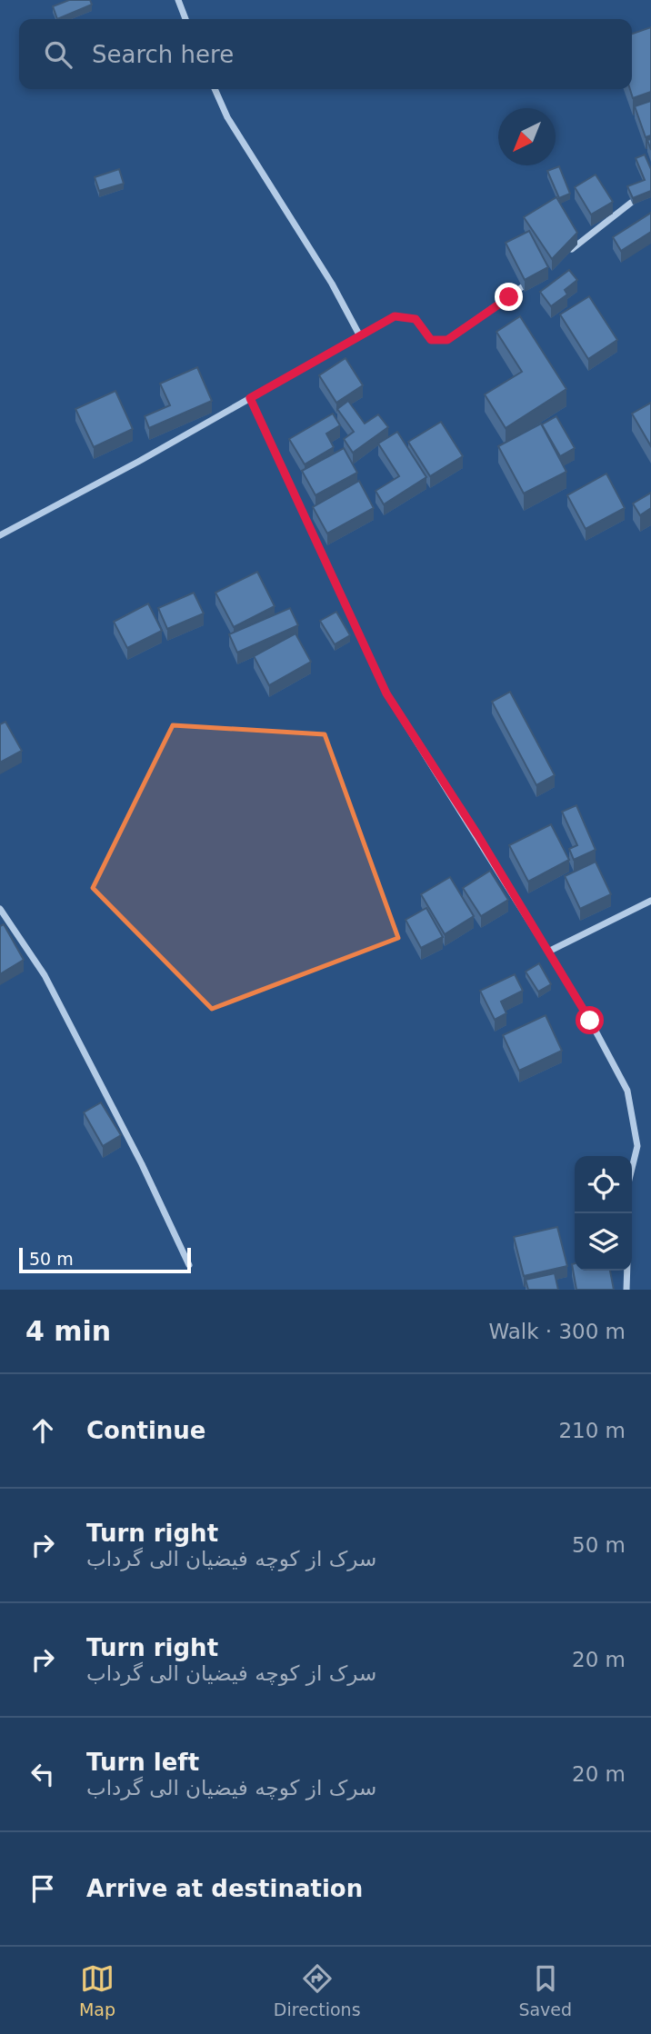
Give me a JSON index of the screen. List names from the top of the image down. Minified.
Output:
{"scale_bar":"50 m","north":"bottom left","page":{"search":"Search here","scale":"50 m","heading":["4 min","Walk · 300 m"],"list":[["Continue","210 m"],["Turn right","سرک از کوچه فیضیان الی گرداب","50 m"],["Turn right","سرک از کوچه فیضیان الی گرداب","20 m"],["Turn left","سرک از کوچه فیضیان الی گرداب","20 m"],"Arrive at destination"],"nav":["Map","Directions","Saved"]}}
